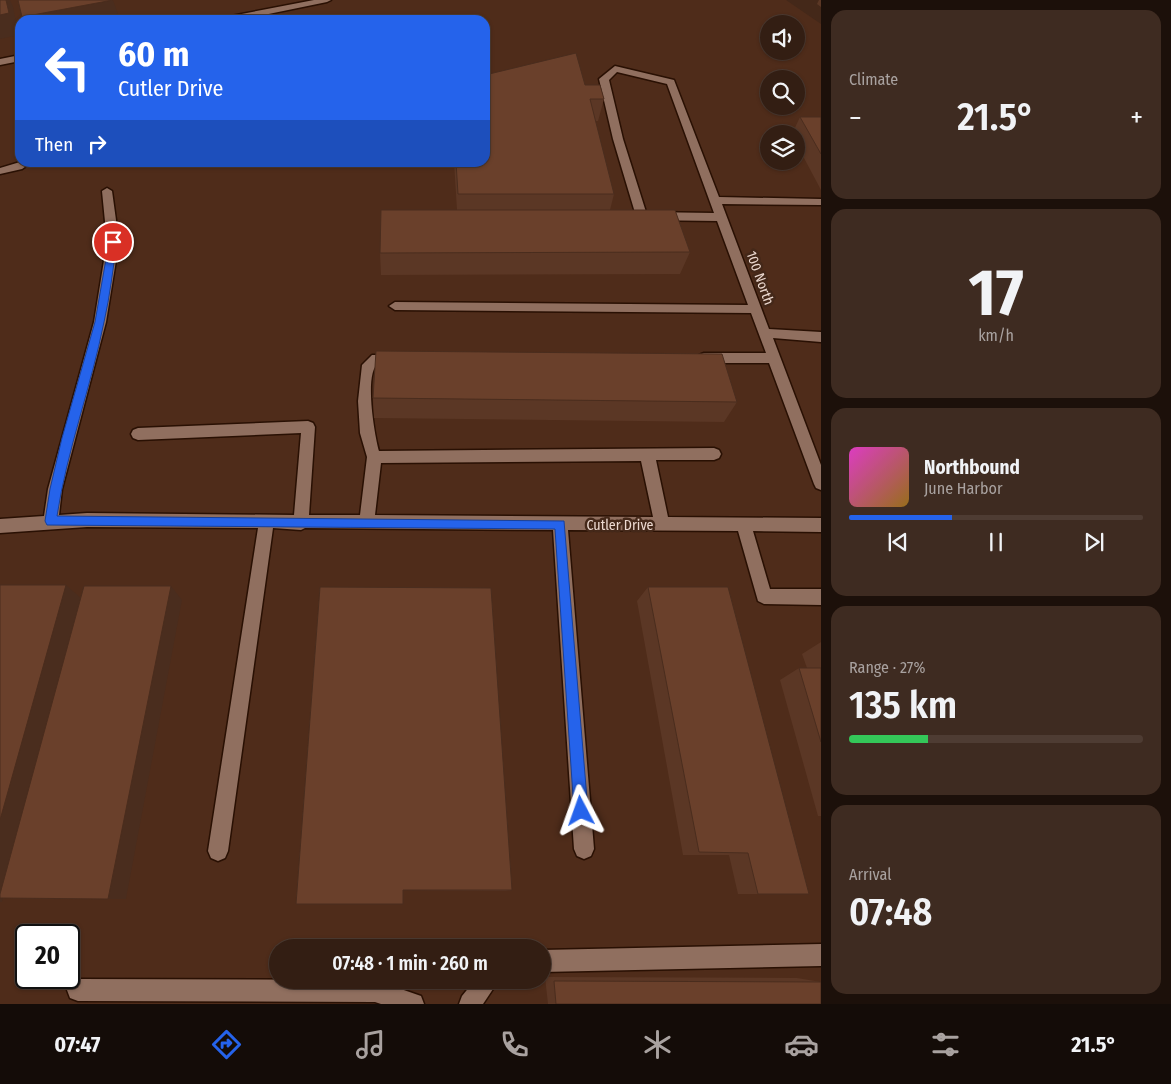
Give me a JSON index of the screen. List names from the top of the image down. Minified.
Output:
{"streets":{"street":["100 North","Cutler Drive"]},"page":{"tile":["Climate",["17","km/h"],["Range · 27%","135 km"],["Arrival","07:48"]],"turn":["60 m","Cutler Drive"],"heat":["−","21.5°","+"],"then":"Then","song":["Northbound","June Harbor"],"limit":"20","trip":"07:48 · 1 min · 260 m","tabs":["07:47","21.5°"]}}
